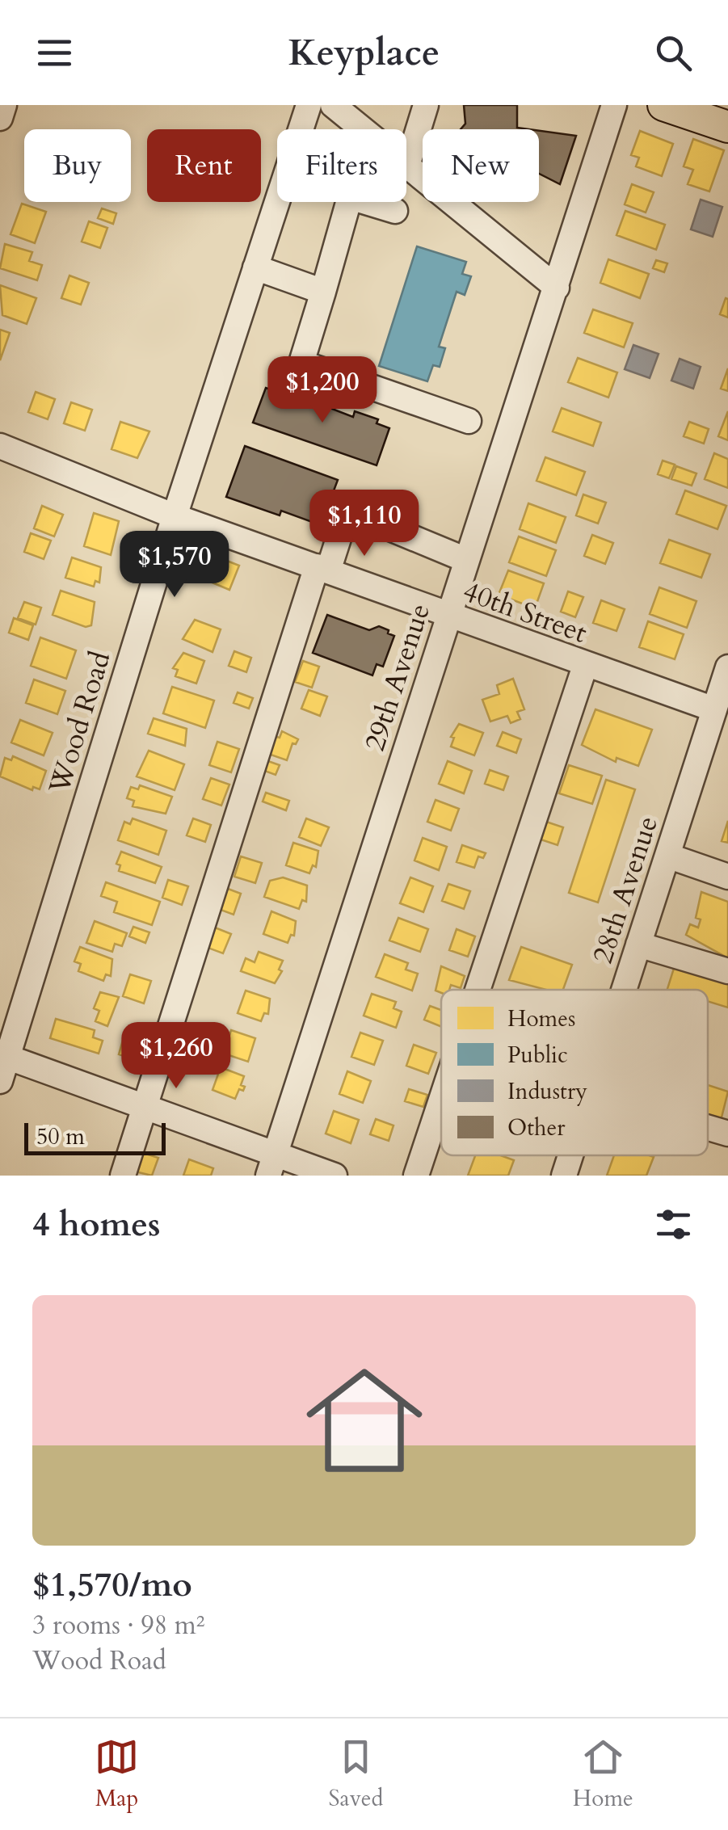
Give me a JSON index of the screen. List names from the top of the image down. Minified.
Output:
{"streets":{"street":["40th Street","29th Avenue","Wood Road","28th Avenue"]},"crossings":[["40th Street","29th Avenue"],["40th Street","Wood Road"],["40th Street","28th Avenue"]],"legend":["Homes","Public","Industry","Other"],"scale_bar":"50 m","page":{"header":"Keyplace","chip":["Buy","Rent","Filters","New"],"price":["$1,200","$1,110","$1,570","$1,260"],"scale":"50 m","heading":"4 homes","list":[{"name":"$1,570/mo","note":"3 rooms · 98 m² · Wood Road"}],"tabs":["Map","Saved","Home"]}}
